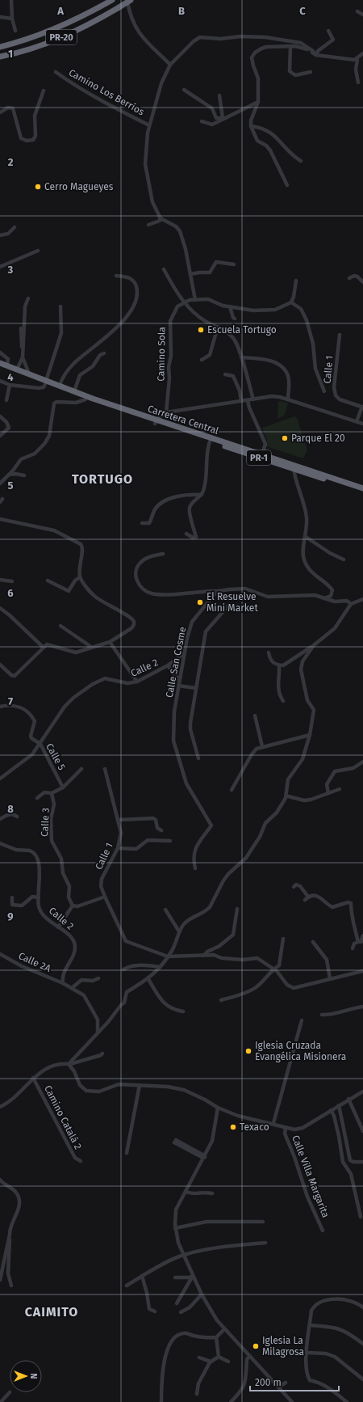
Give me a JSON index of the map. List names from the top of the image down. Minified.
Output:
{"streets":{"highway":["PR-20","Carretera Central","PR-1"],"street":["Camino Los Berríos","Camino Sola","Calle 1","Calle San Cosme","Calle 2","Calle 5","Calle 3","Calle 2A","Camino Catalá 2","Calle Villa Margarita"]},"crossings":[["Calle San Cosme","Calle 2"],["Calle 2","Calle 5"],["Calle 2","Calle 2A"]],"districts":["TORTUGO","CAIMITO"],"places":["Cerro Magueyes","Escuela Tortugo","Parque El 20","El Resuelve Mini Market","Iglesia Cruzada Evangélica Misionera","Texaco","Iglesia La Milagrosa"],"scale_bar":"200 m","north":"right","grid":{"columns":["A","B","C"],"rows":["1","2","3","4","5","6","7","8","9"]}}
